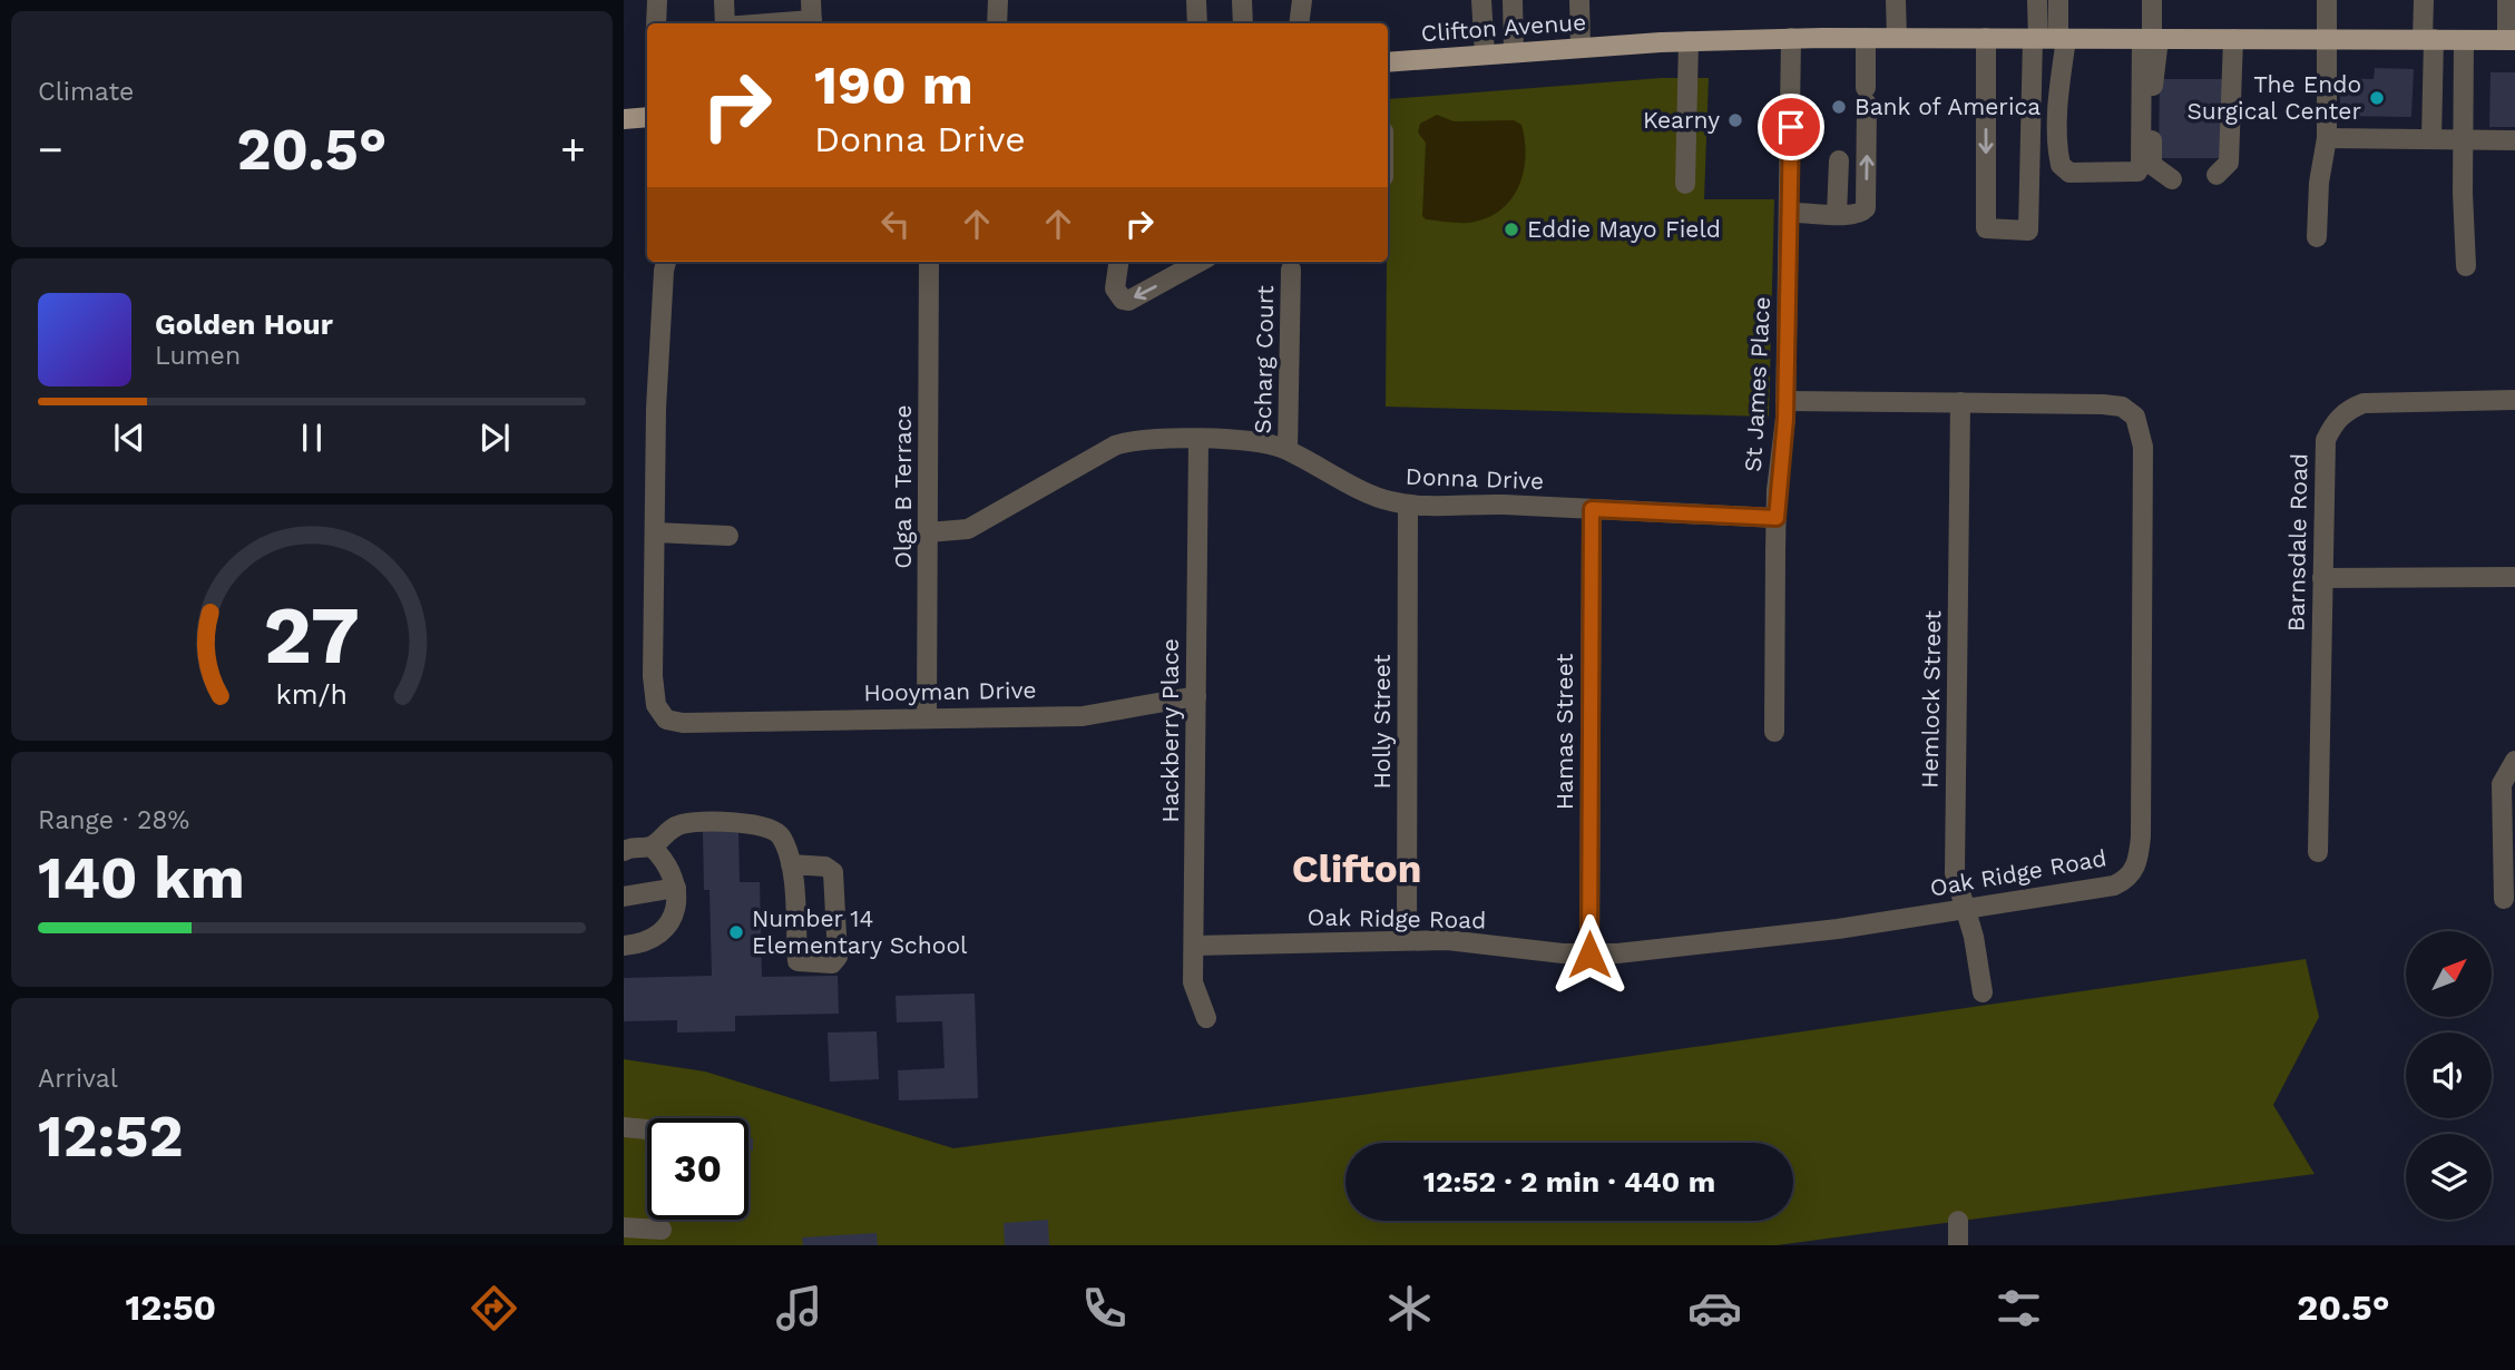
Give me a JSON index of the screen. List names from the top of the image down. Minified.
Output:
{"streets":{"main road":["Clifton Avenue"],"street":["Scharg Court","St James Place","Donna Drive","Olga B Terrace","Barnsdale Road","Hooyman Drive","Hemlock Street","Holly Street","Hackberry Place","Hamas Street","Oak Ridge Road"]},"crossings":[["Clifton Avenue","St James Place"],["Scharg Court","Donna Drive"],["St James Place","Donna Drive"],["St James Place","Oak Ridge Road"],["Donna Drive","Olga B Terrace"],["Donna Drive","Holly Street"],["Donna Drive","Hackberry Place"],["Donna Drive","Hamas Street"],["Olga B Terrace","Hooyman Drive"],["Hooyman Drive","Hackberry Place"],["Hemlock Street","Oak Ridge Road"],["Holly Street","Oak Ridge Road"],["Hackberry Place","Oak Ridge Road"],["Hamas Street","Oak Ridge Road"]],"districts":["Clifton"],"places":["The Endo Surgical Center","Bank of America","Kearny","Eddie Mayo Field","Number 14 Elementary School"],"north":"top right","page":{"tile":["Climate",["Range · 28%","140 km"],["Arrival","12:52"]],"turn":["190 m","Donna Drive"],"heat":["−","20.5°","+"],"song":["Golden Hour","Lumen"],"limit":"30","trip":"12:52 · 2 min · 440 m","tabs":["12:50","20.5°"],"gauge":["27","km/h"]}}
